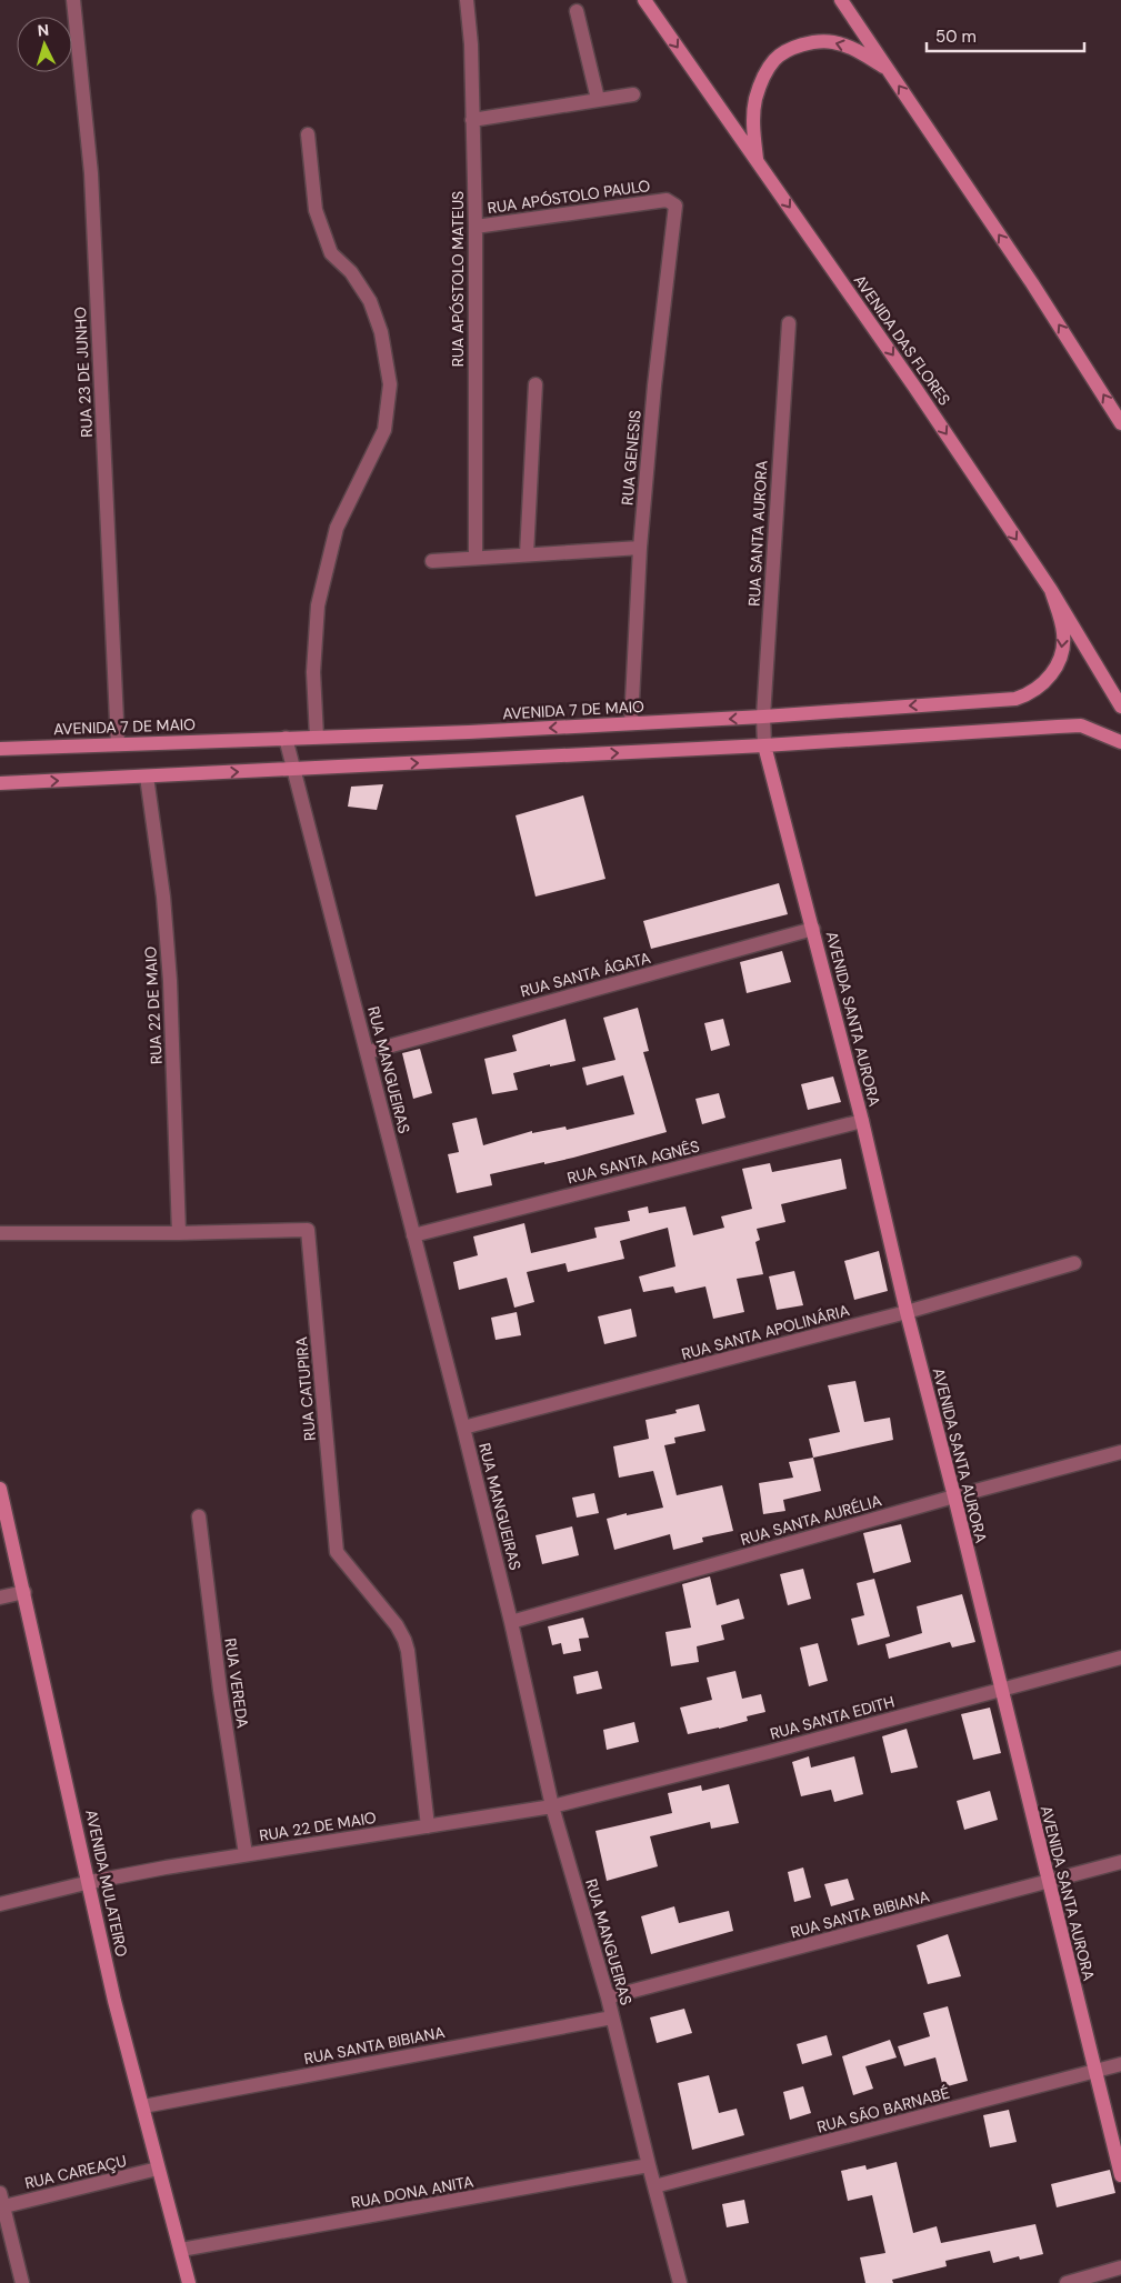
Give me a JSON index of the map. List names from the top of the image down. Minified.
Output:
{"streets":{"main road":["AVENIDA DAS FLORES","AVENIDA 7 DE MAIO","AVENIDA SANTA AURORA","AVENIDA MULATEIRO"],"street":["RUA APÓSTOLO PAULO","RUA APÓSTOLO MATEUS","RUA 23 DE JUNHO","RUA GENESIS","RUA SANTA AURORA","RUA SANTA ÁGATA","RUA 22 DE MAIO","RUA MANGUEIRAS","RUA SANTA AGNÊS","RUA SANTA APOLINÁRIA","RUA CATUPIRA","RUA SANTA AURÉLIA","RUA VEREDA","RUA SANTA EDITH","RUA SANTA BIBIANA","RUA SÃO BARNABÉ","RUA CAREAÇU","RUA DONA ANITA"]},"crossings":[["RUA APÓSTOLO PAULO","RUA APÓSTOLO MATEUS"],["RUA APÓSTOLO PAULO","RUA GENESIS"],["AVENIDA DAS FLORES","AVENIDA 7 DE MAIO"],["RUA 23 DE JUNHO","AVENIDA 7 DE MAIO"],["RUA GENESIS","AVENIDA 7 DE MAIO"],["RUA SANTA AURORA","AVENIDA 7 DE MAIO"],["RUA SANTA AURORA","AVENIDA SANTA AURORA"],["AVENIDA 7 DE MAIO","RUA MANGUEIRAS"],["RUA SANTA ÁGATA","AVENIDA SANTA AURORA"],["RUA SANTA ÁGATA","RUA MANGUEIRAS"],["RUA 22 DE MAIO","RUA MANGUEIRAS"],["RUA 22 DE MAIO","RUA CATUPIRA"],["RUA 22 DE MAIO","RUA VEREDA"],["RUA 22 DE MAIO","RUA SANTA EDITH"],["RUA 22 DE MAIO","AVENIDA MULATEIRO"],["AVENIDA SANTA AURORA","RUA SANTA AGNÊS"],["AVENIDA SANTA AURORA","RUA SANTA APOLINÁRIA"],["AVENIDA SANTA AURORA","RUA SANTA AURÉLIA"],["AVENIDA SANTA AURORA","RUA SANTA EDITH"],["AVENIDA SANTA AURORA","RUA SANTA BIBIANA"],["AVENIDA SANTA AURORA","RUA SÃO BARNABÉ"],["RUA MANGUEIRAS","RUA SANTA AGNÊS"],["RUA MANGUEIRAS","RUA SANTA APOLINÁRIA"],["RUA MANGUEIRAS","RUA SANTA AURÉLIA"],["RUA MANGUEIRAS","RUA SANTA EDITH"],["RUA MANGUEIRAS","RUA SANTA BIBIANA"],["RUA MANGUEIRAS","RUA SÃO BARNABÉ"],["RUA MANGUEIRAS","RUA DONA ANITA"],["AVENIDA MULATEIRO","RUA SANTA BIBIANA"],["AVENIDA MULATEIRO","RUA CAREAÇU"],["AVENIDA MULATEIRO","RUA DONA ANITA"]],"one_way":["AVENIDA DAS FLORES"],"scale_bar":"50 m","north":"top"}
